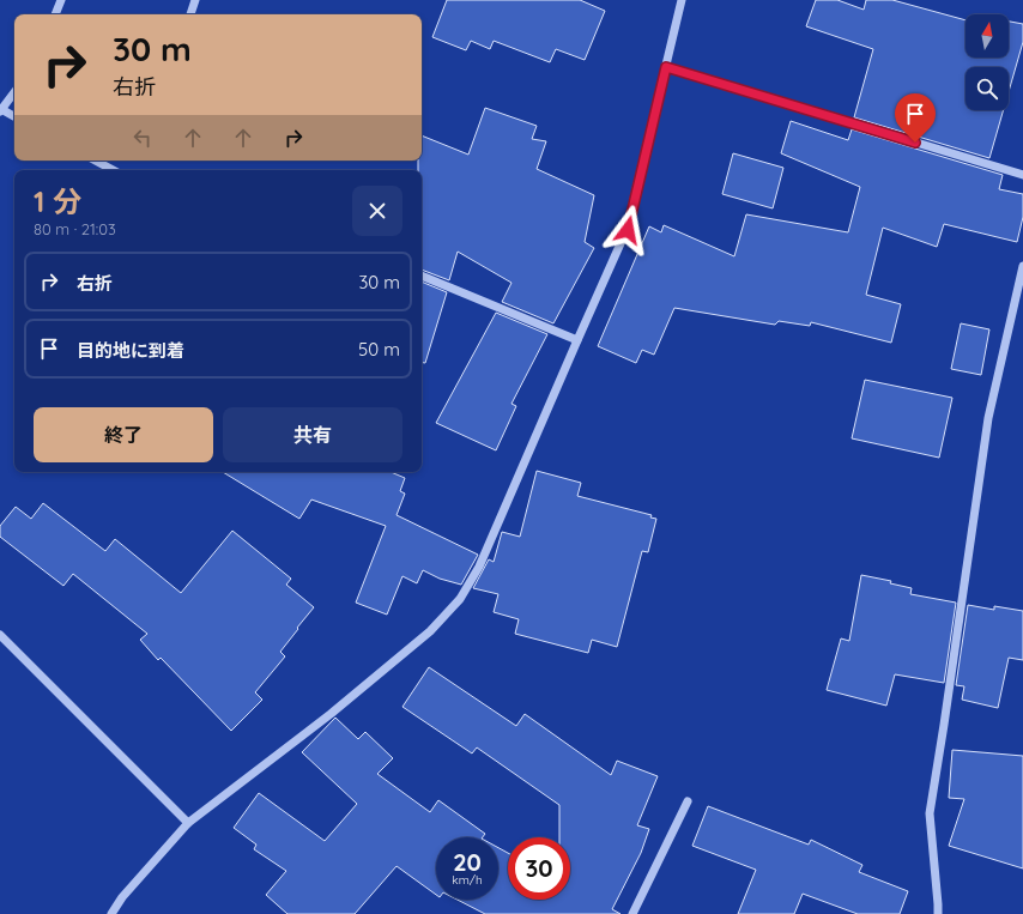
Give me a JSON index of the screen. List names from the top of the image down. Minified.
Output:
{"north":"top","page":{"turn":["30 m","右折"],"heading":["1 分","80 m · 21:03"],"list":[{"name":"右折","value":"30 m"},{"name":"目的地に到着","value":"50 m"}],"buttons":["終了","共有"],"speed":"20 km/h","limit":"30"}}
